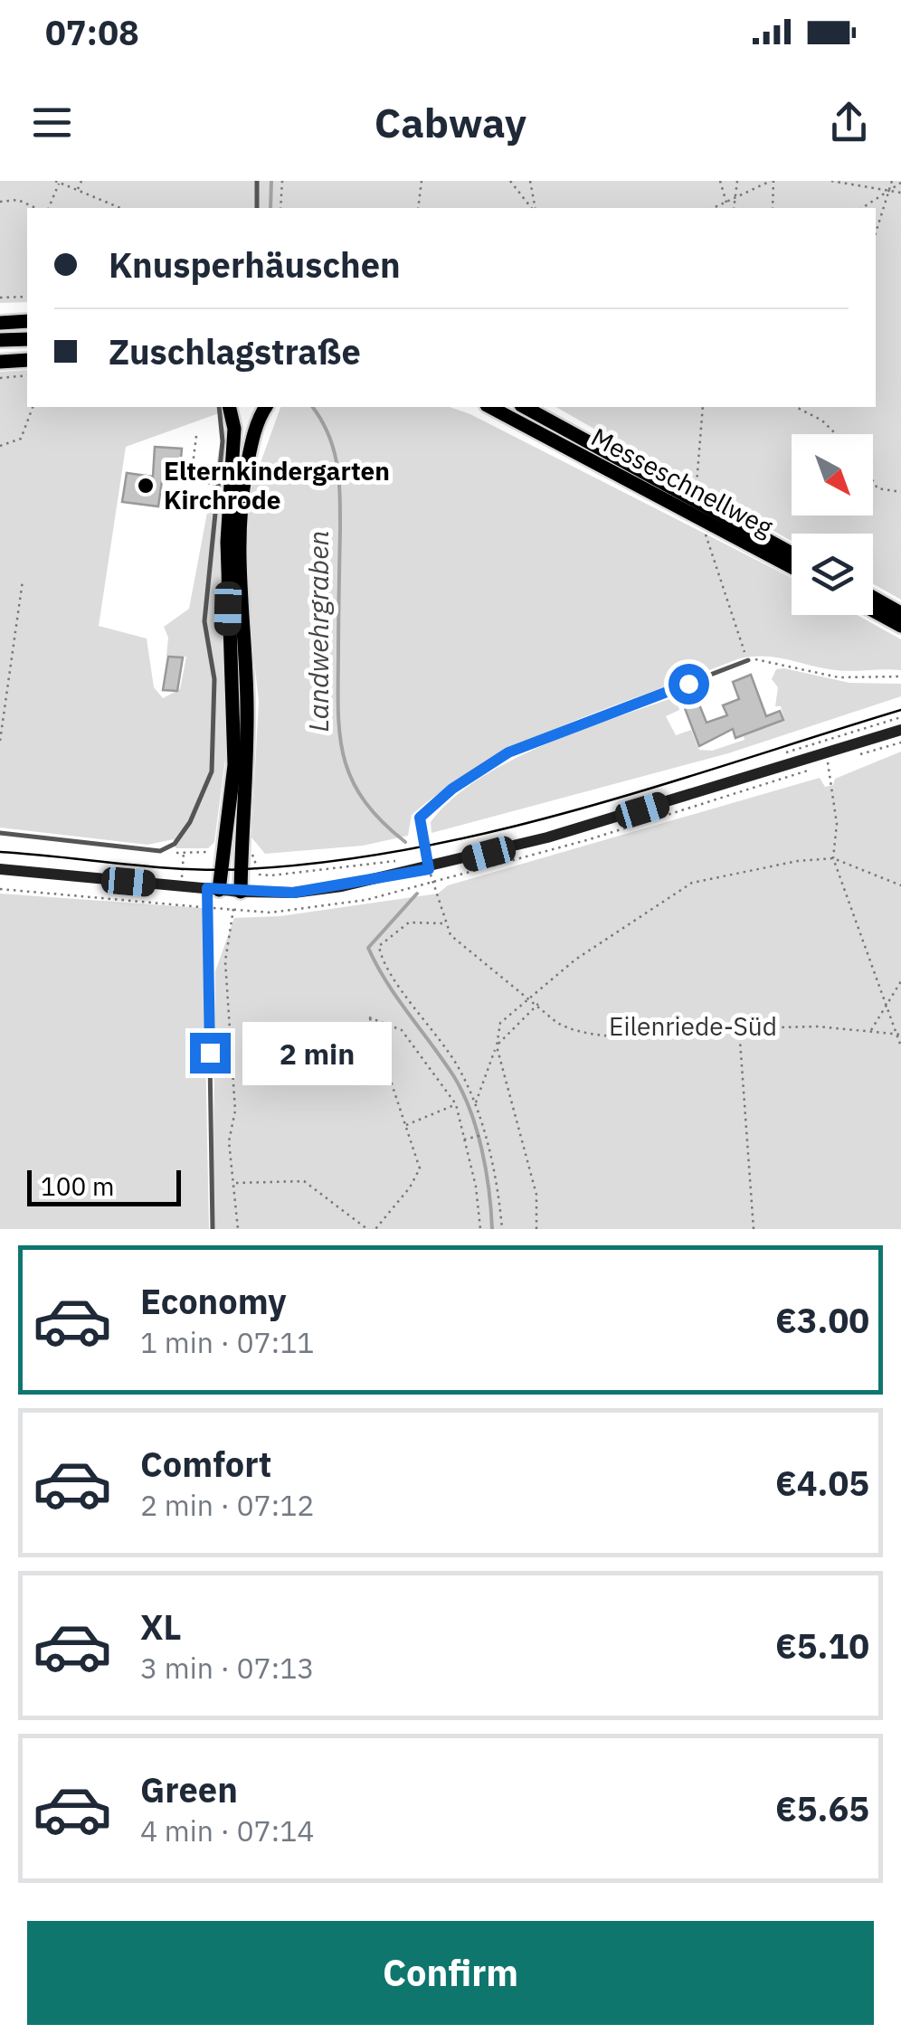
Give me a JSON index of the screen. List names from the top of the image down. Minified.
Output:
{"streets":{"highway":["Messeschnellweg"]},"water":["Landwehrgraben"],"parks":["Eilenriede-Süd"],"places":["Elternkindergarten Kirchrode"],"scale_bar":"100 m","north":"bottom right","page":{"status":"07:08","header":"Cabway","banner":["Knusperhäuschen","Zuschlagstraße"],"bubble":"2 min","scale":"100 m","list":[{"name":"Economy","note":"1 min · 07:11","value":"€3.00"},{"name":"Comfort","note":"2 min · 07:12","value":"€4.05"},{"name":"XL","note":"3 min · 07:13","value":"€5.10"},{"name":"Green","note":"4 min · 07:14","value":"€5.65"}],"buttons":"Confirm"}}
